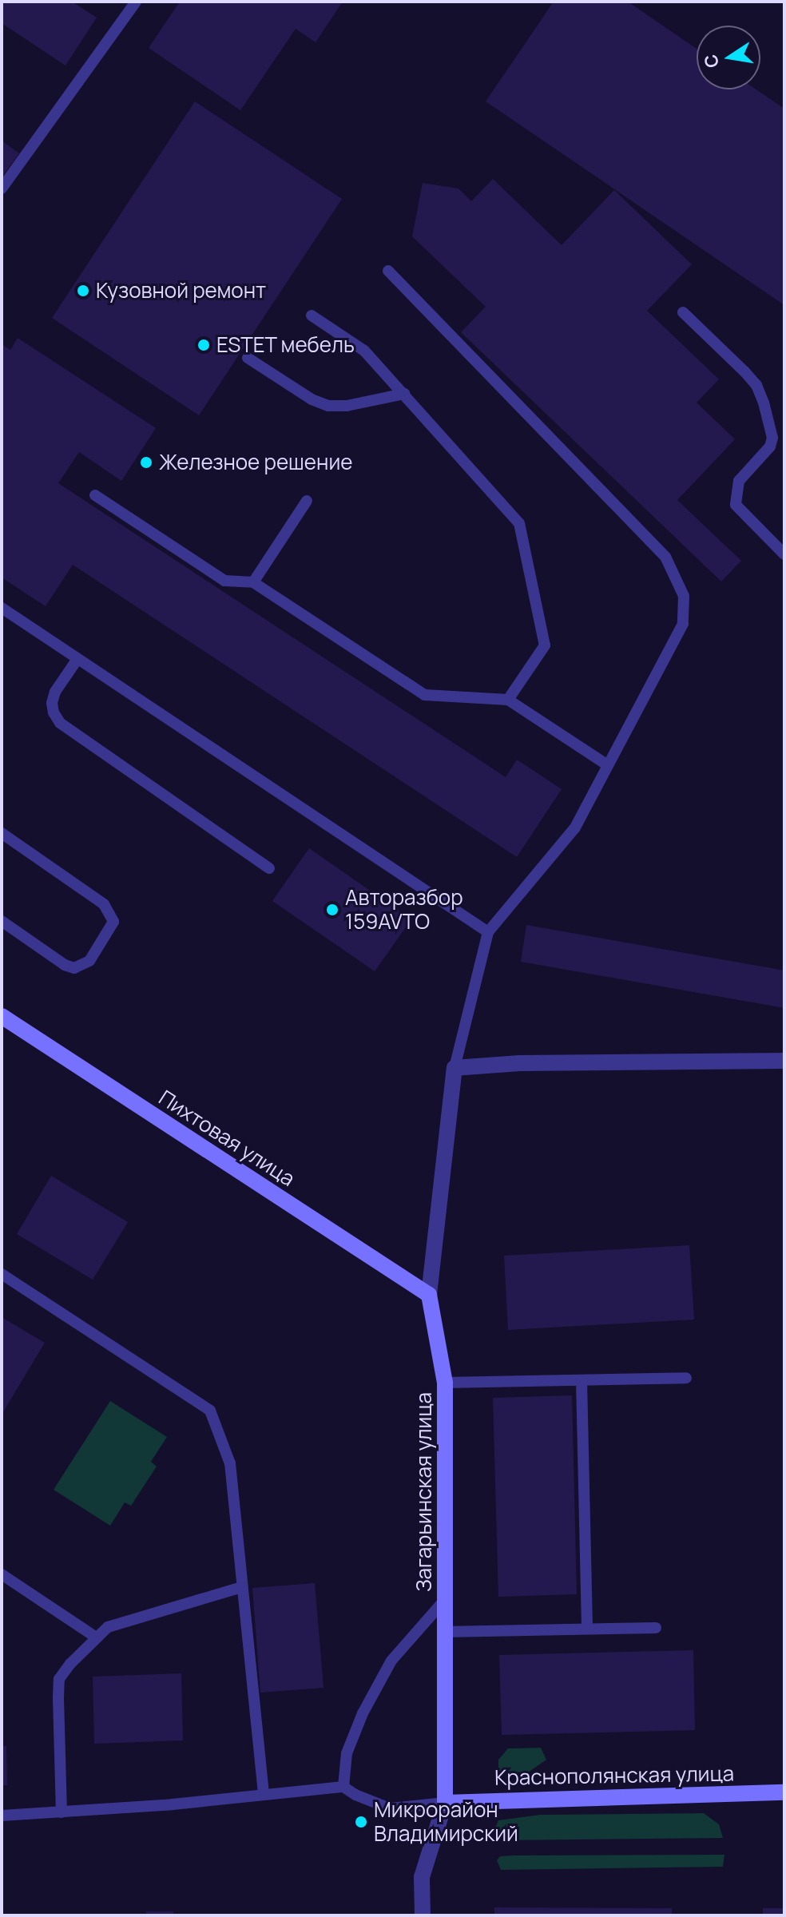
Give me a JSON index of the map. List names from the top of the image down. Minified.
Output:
{"streets":{"main road":["Пихтовая улица","Загарьинская улица","Краснополянская улица"]},"crossings":[["Пихтовая улица","Загарьинская улица"],["Загарьинская улица","Краснополянская улица"]],"places":["Кузовной ремонт","ESTET мебель","Железное решение","Авторазбор 159AVTO","Микрорайон Владимирский"],"north":"left"}
